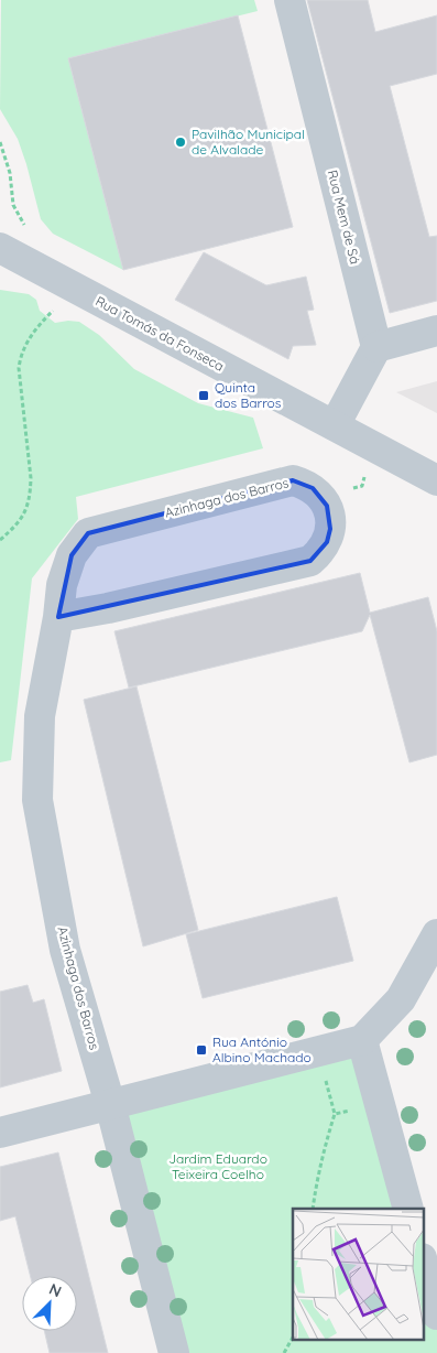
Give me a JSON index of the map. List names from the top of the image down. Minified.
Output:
{"streets":{"street":["Rua Mem de Sá","Rua Tomás da Fonseca","Azinhaga dos Barros"]},"parks":["Jardim Eduardo Teixeira Coelho"],"places":{"other":["Pavilhão Municipal de Alvalade"],"transit":["Quinta dos Barros","Rua António Albino Machado"]},"north":"top right"}
